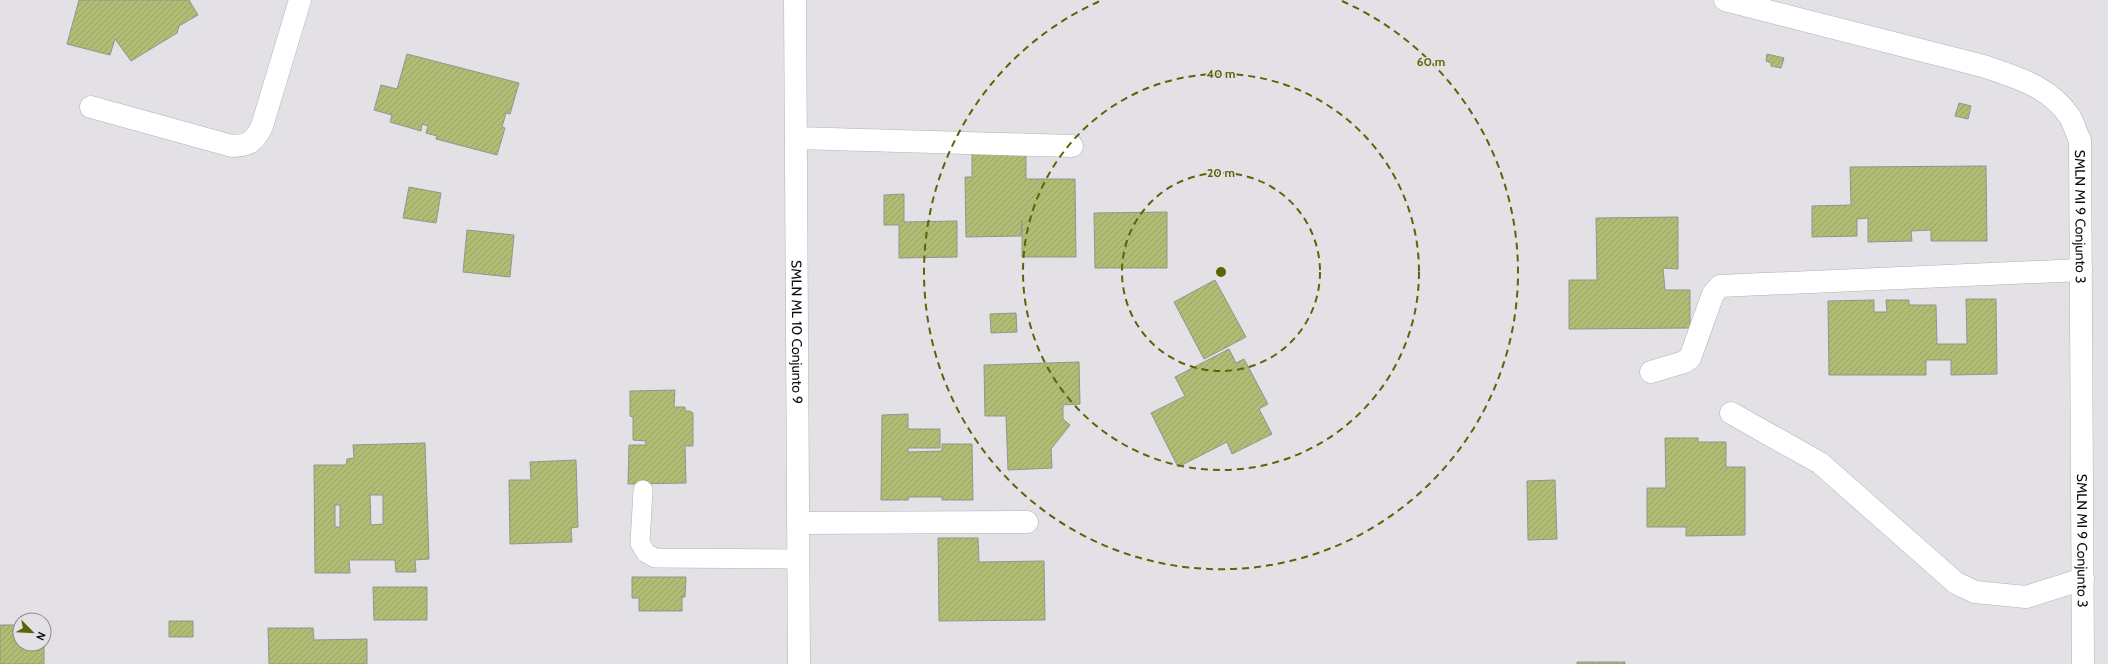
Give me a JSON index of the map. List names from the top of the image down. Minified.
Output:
{"streets":{"street":["SMLN MI 9 Conjunto 3","SMLN ML 10 Conjunto 9"]},"north":"bottom right","rings":["60 m","40 m","20 m"]}
